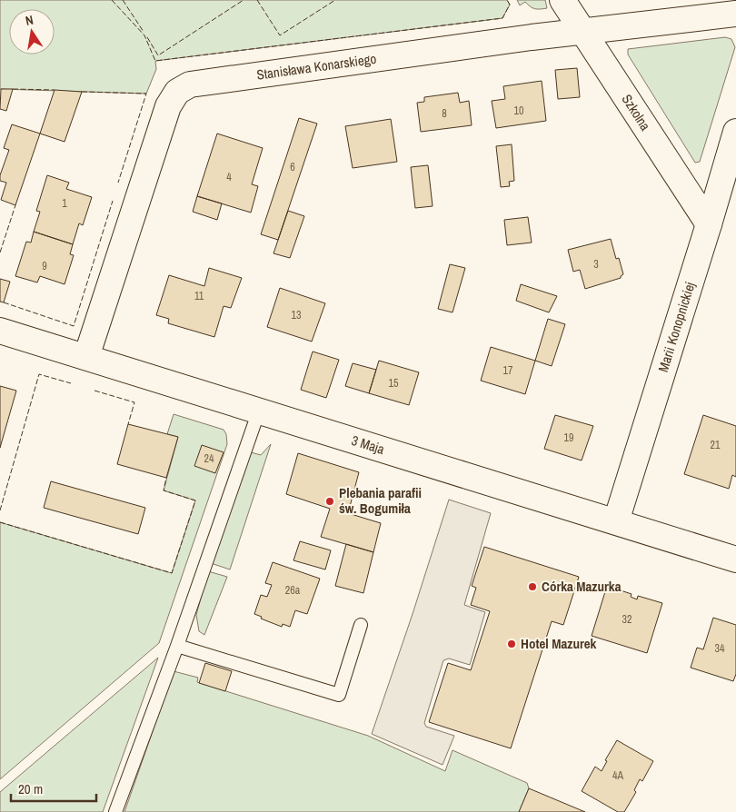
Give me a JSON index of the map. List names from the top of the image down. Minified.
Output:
{"streets":{"street":["Stanisława Konarskiego","Szkolna","Marii Konopnickiej","3 Maja"]},"crossings":[["Stanisława Konarskiego","Szkolna"],["Stanisława Konarskiego","3 Maja"],["Szkolna","Marii Konopnickiej"],["Marii Konopnickiej","3 Maja"]],"places":["Plebania parafii św. Bogumiła","Córka Mazurka","Hotel Mazurek"],"house_numbers":["10","8","6","4","1","3","9","11","13","17","15","19","21","24","26a","32","34","4A"],"scale_bar":"20 m","north":"top"}
